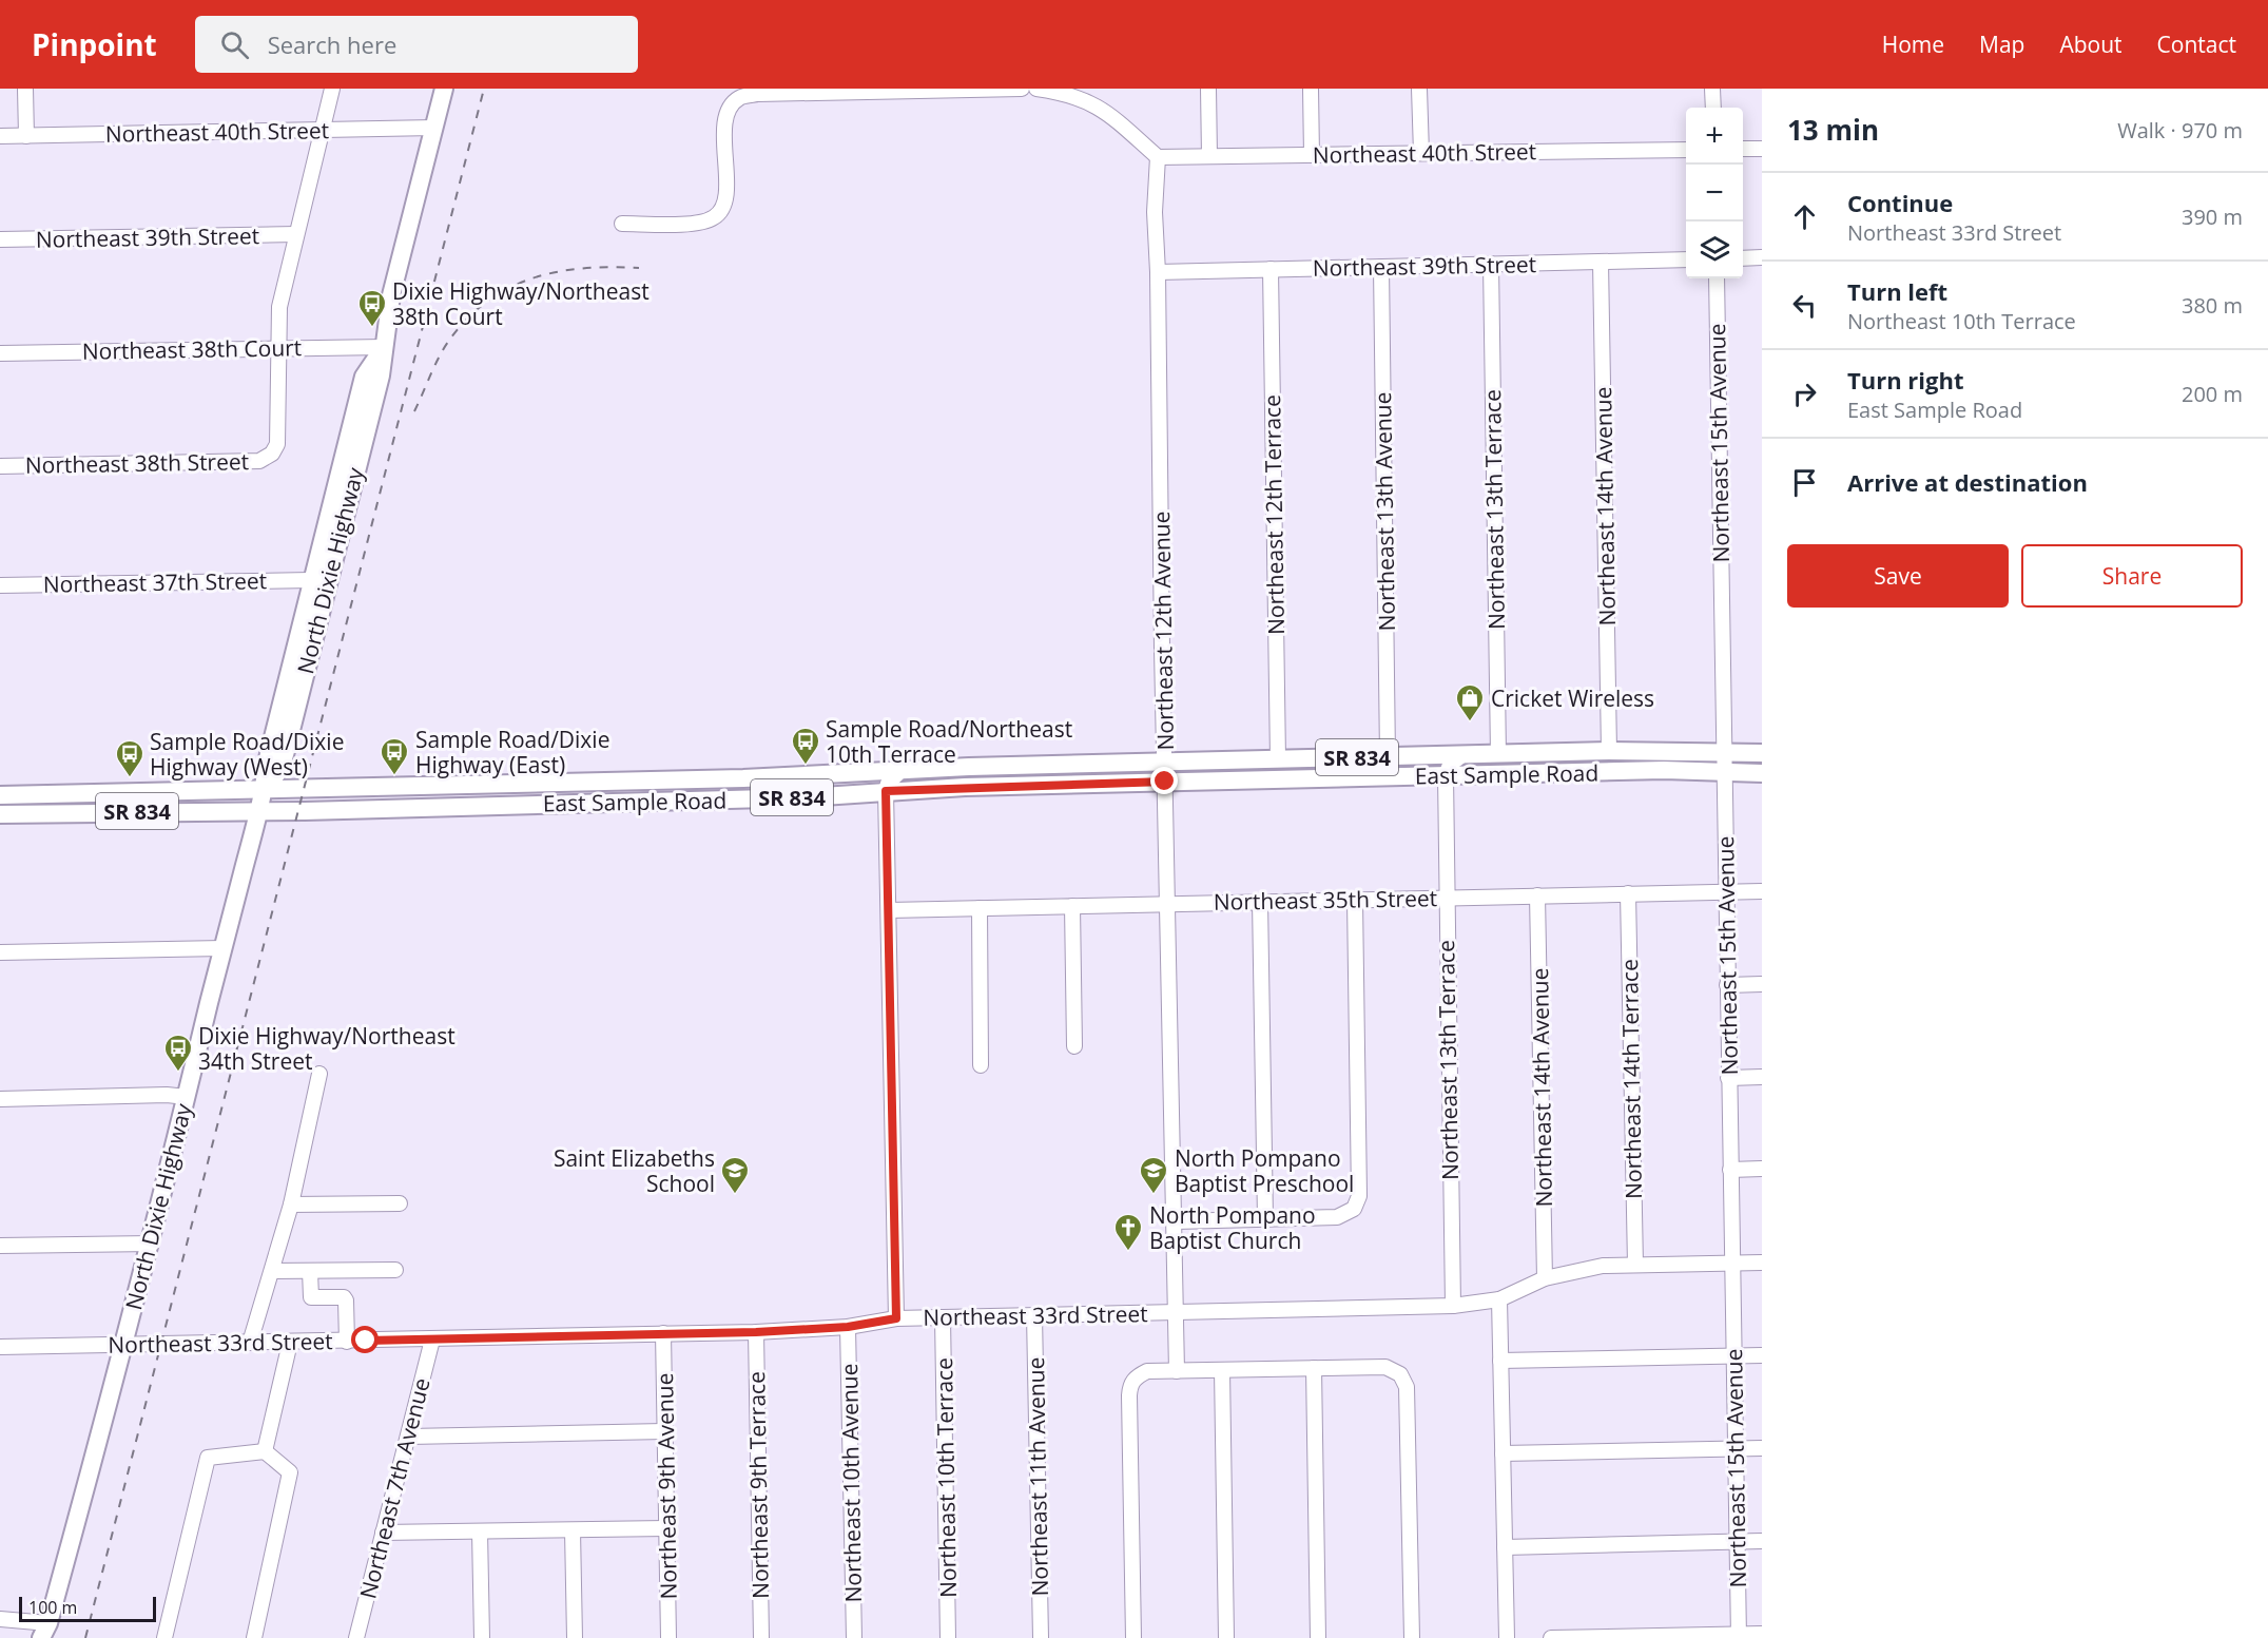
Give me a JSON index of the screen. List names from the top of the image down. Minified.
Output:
{"streets":{"main road":["North Dixie Highway","SR 834","East Sample Road"],"street":["Northeast 40th Street","Northeast 39th Street","Northeast 38th Court","Northeast 15th Avenue","Northeast 38th Street","Northeast 14th Avenue","Northeast 13th Terrace","Northeast 13th Avenue","Northeast 12th Terrace","Northeast 37th Street","Northeast 12th Avenue","Northeast 35th Street","Northeast 14th Terrace","Northeast 33rd Street","Northeast 11th Avenue","Northeast 10th Terrace","Northeast 10th Avenue","Northeast 9th Terrace","Northeast 9th Avenue","Northeast 7th Avenue"]},"crossings":[["Northeast 40th Street","North Dixie Highway"],["Northeast 40th Street","Northeast 12th Avenue"],["Northeast 39th Street","Northeast 14th Avenue"],["Northeast 39th Street","Northeast 13th Terrace"],["Northeast 39th Street","Northeast 13th Avenue"],["Northeast 39th Street","Northeast 12th Terrace"],["Northeast 39th Street","Northeast 12th Avenue"],["Northeast 38th Court","Northeast 38th Street"],["Northeast 38th Court","North Dixie Highway"],["Northeast 15th Avenue","East Sample Road"],["Northeast 15th Avenue","Northeast 35th Street"],["Northeast 15th Avenue","Northeast 33rd Street"],["Northeast 14th Avenue","East Sample Road"],["Northeast 14th Avenue","Northeast 35th Street"],["Northeast 14th Avenue","Northeast 33rd Street"],["Northeast 13th Terrace","East Sample Road"],["Northeast 13th Terrace","Northeast 35th Street"],["Northeast 13th Terrace","Northeast 33rd Street"],["Northeast 13th Avenue","East Sample Road"],["Northeast 12th Terrace","East Sample Road"],["North Dixie Highway","Northeast 37th Street"],["North Dixie Highway","East Sample Road"],["North Dixie Highway","Northeast 33rd Street"],["Northeast 12th Avenue","East Sample Road"],["Northeast 12th Avenue","Northeast 35th Street"],["Northeast 12th Avenue","Northeast 33rd Street"],["Northeast 35th Street","Northeast 14th Terrace"],["Northeast 14th Terrace","Northeast 33rd Street"],["Northeast 33rd Street","Northeast 11th Avenue"],["Northeast 33rd Street","Northeast 10th Terrace"],["Northeast 33rd Street","Northeast 10th Avenue"],["Northeast 33rd Street","Northeast 9th Terrace"],["Northeast 33rd Street","Northeast 9th Avenue"],["Northeast 33rd Street","Northeast 7th Avenue"]],"places":{"bus stop":["Dixie Highway/Northeast 38th Court","Sample Road/Northeast 10th Terrace","Sample Road/Dixie Highway (East)","Sample Road/Dixie Highway (West)","Dixie Highway/Northeast 34th Street"],"shop":["Cricket Wireless"],"school or university":["Saint Elizabeths School","North Pompano Baptist Preschool"],"church":["North Pompano Baptist Church"]},"scale_bar":"100 m","page":{"header":"Pinpoint","search":"Search here","nav":["Home","Map","About","Contact"],"heading":["13 min","Walk · 970 m"],"map_buttons":["+","−"],"list":[["Continue","Northeast 33rd Street","390 m"],["Turn left","Northeast 10th Terrace","380 m"],["Turn right","East Sample Road","200 m"],"Arrive at destination"],"buttons":["Save","Share"],"scale":"100 m"}}
